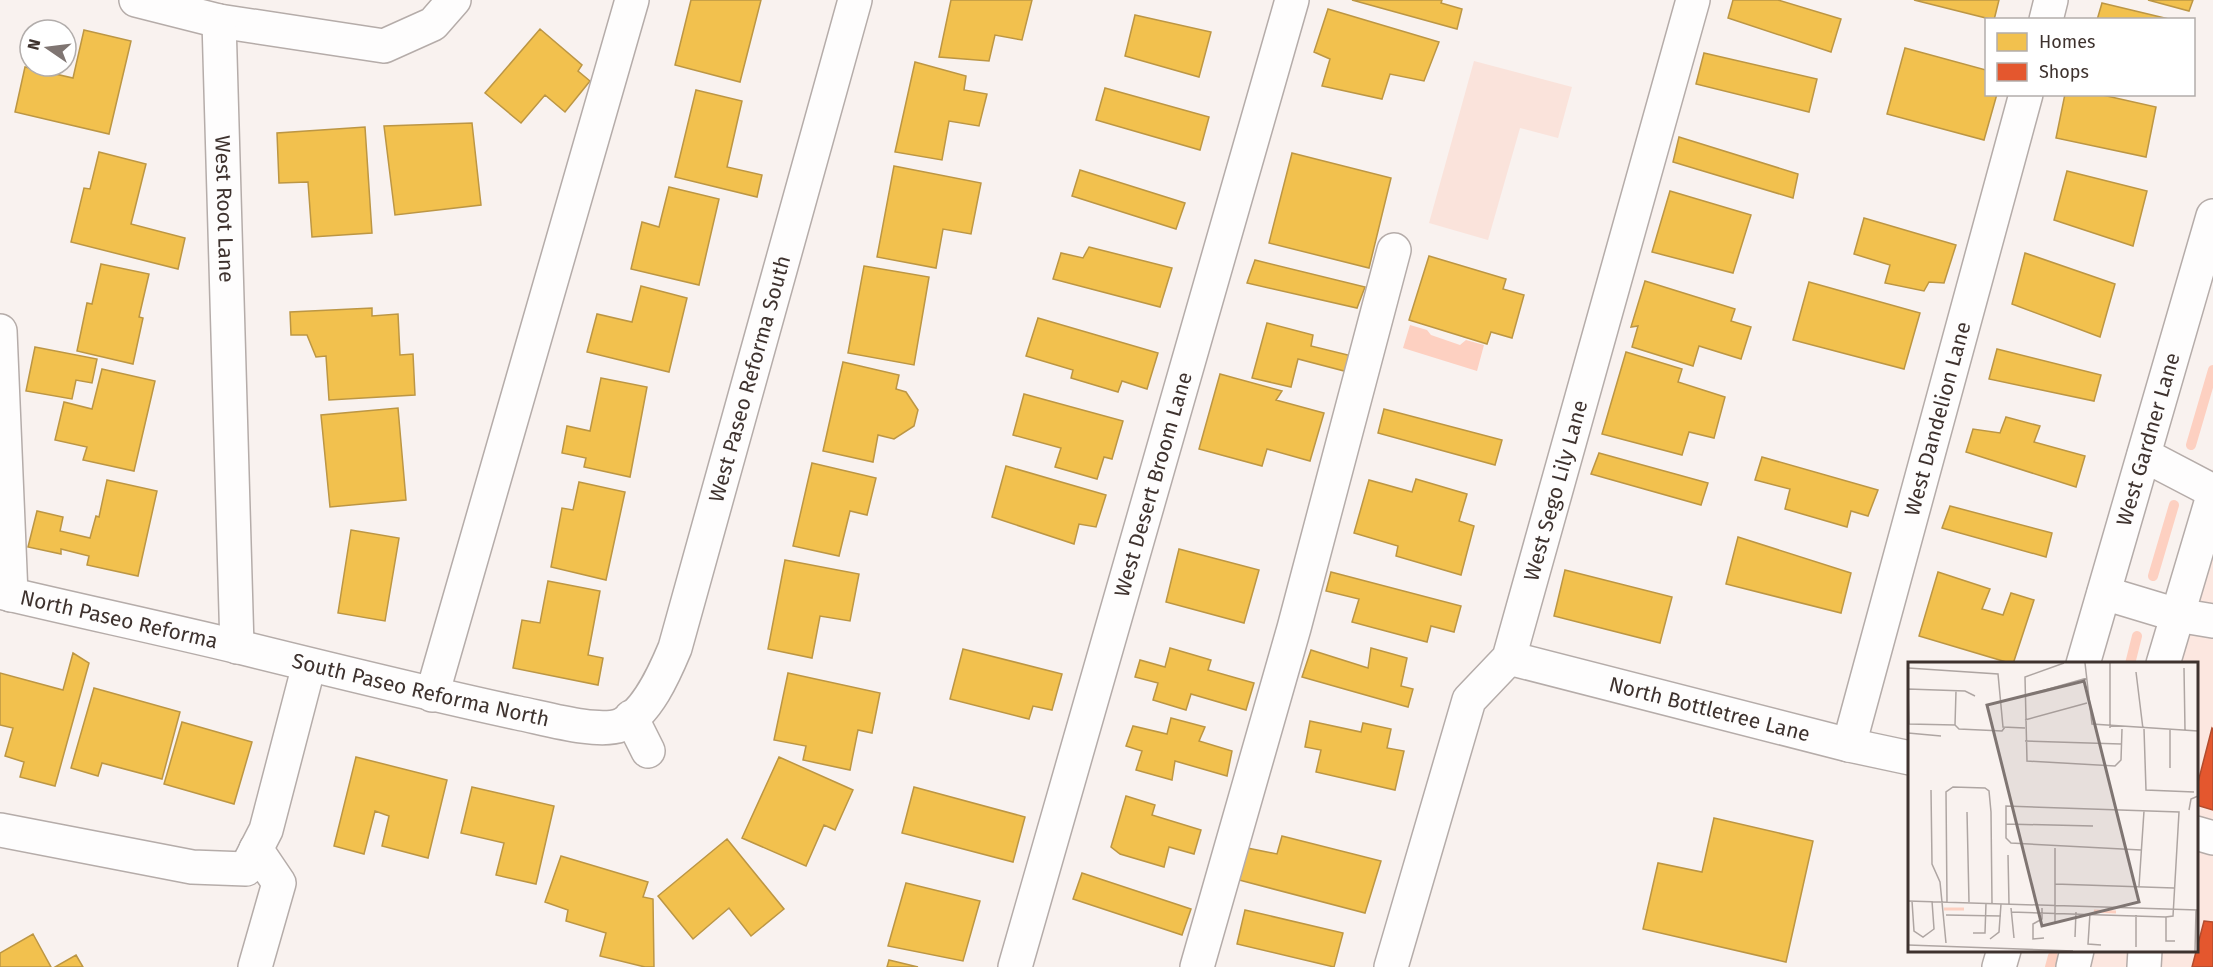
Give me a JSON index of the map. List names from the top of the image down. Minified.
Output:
{"streets":{"street":["West Root Lane","West Paseo Reforma South","West Dandelion Lane","West Gardner Lane","West Desert Broom Lane","West Sego Lily Lane","North Paseo Reforma","South Paseo Reforma North","North Bottletree Lane"]},"crossings":[["West Root Lane","North Paseo Reforma"],["West Root Lane","South Paseo Reforma North"],["West Paseo Reforma South","South Paseo Reforma North"],["West Dandelion Lane","North Bottletree Lane"],["West Sego Lily Lane","North Bottletree Lane"],["North Paseo Reforma","South Paseo Reforma North"]],"legend":["Homes","Shops"],"north":"left"}
